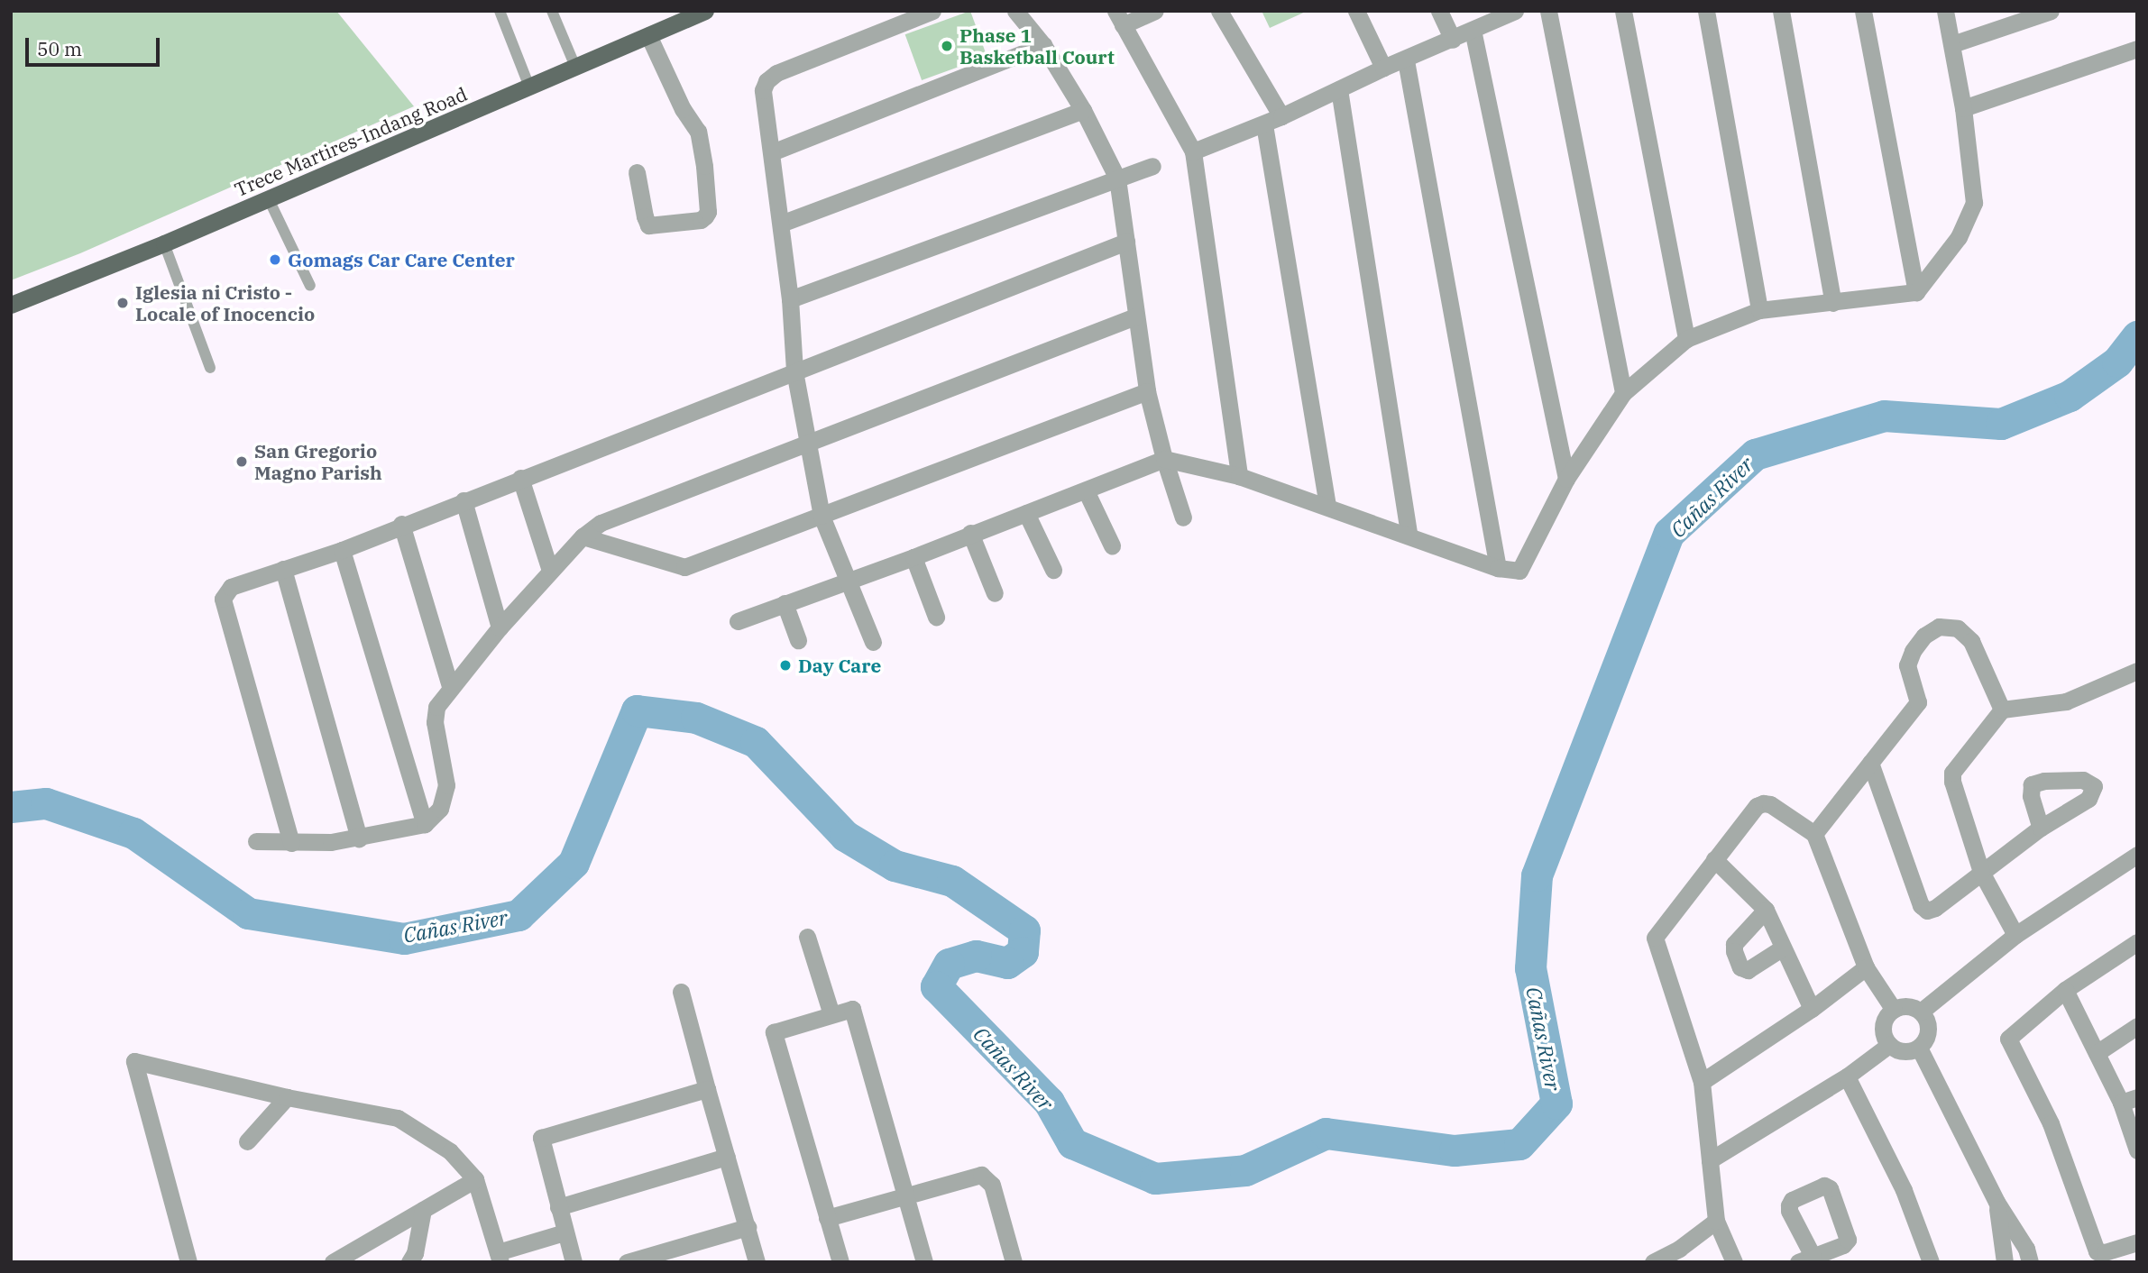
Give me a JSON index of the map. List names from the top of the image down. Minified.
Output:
{"streets":{"main road":["Trece Martires-Indang Road"]},"water":["Cañas River"],"places":["Phase 1 Basketball Court","Gomags Car Care Center","Iglesia ni Cristo - Locale of Inocencio","San Gregorio Magno Parish","Day Care"],"scale_bar":"50 m"}
